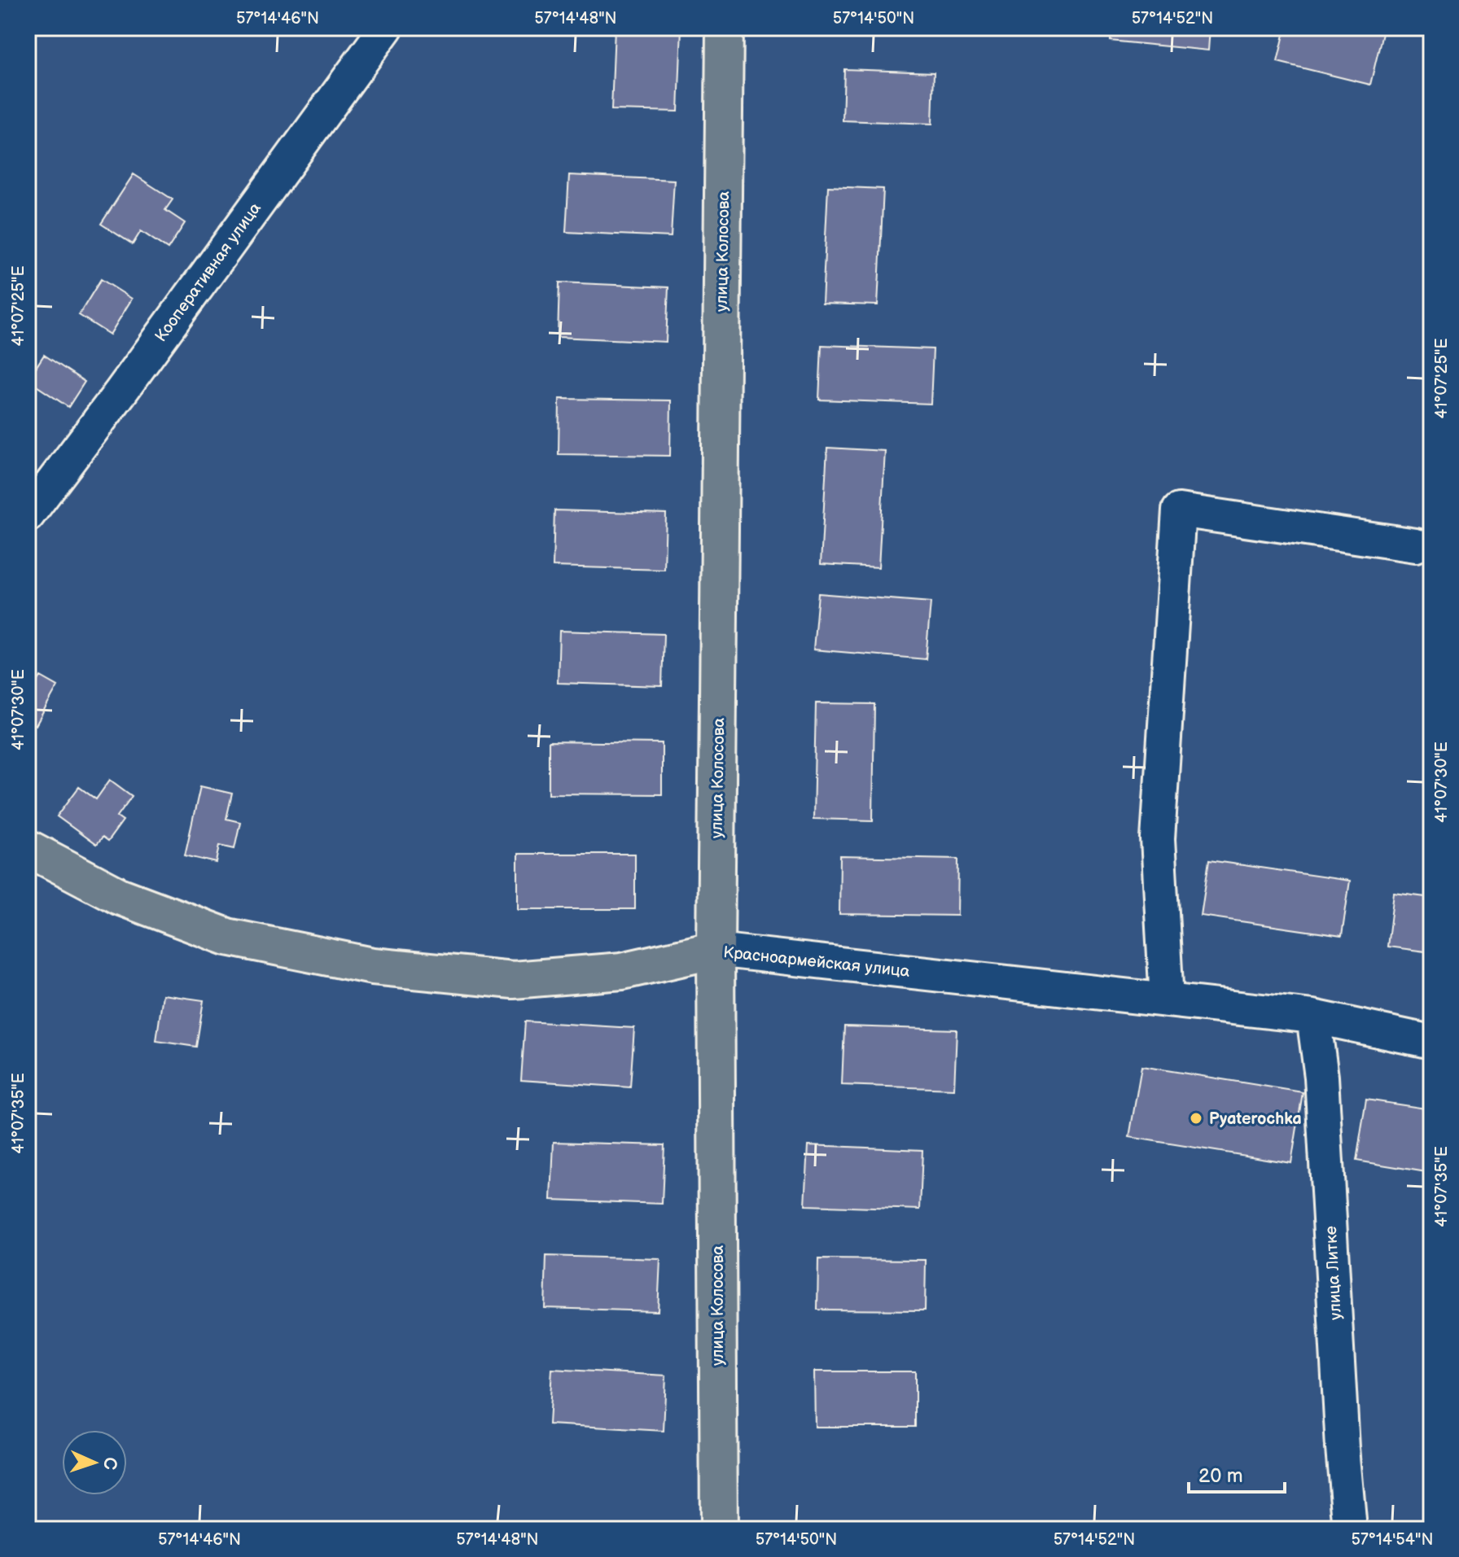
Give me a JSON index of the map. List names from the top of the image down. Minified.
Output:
{"streets":{"main road":["улица Колосова","Красноармейская улица"],"street":["Кооперативная улица","улица Литке"]},"crossings":[["улица Колосова","Красноармейская улица"],["Красноармейская улица","улица Литке"]],"places":["Pyaterochka"],"scale_bar":"20 m","north":"right","coordinates":["57°14'46\"N","57°14'48\"N","57°14'50\"N","57°14'52\"N","41°07'25\"E","41°07'30\"E","41°07'35\"E","57°14'54\"N"]}
